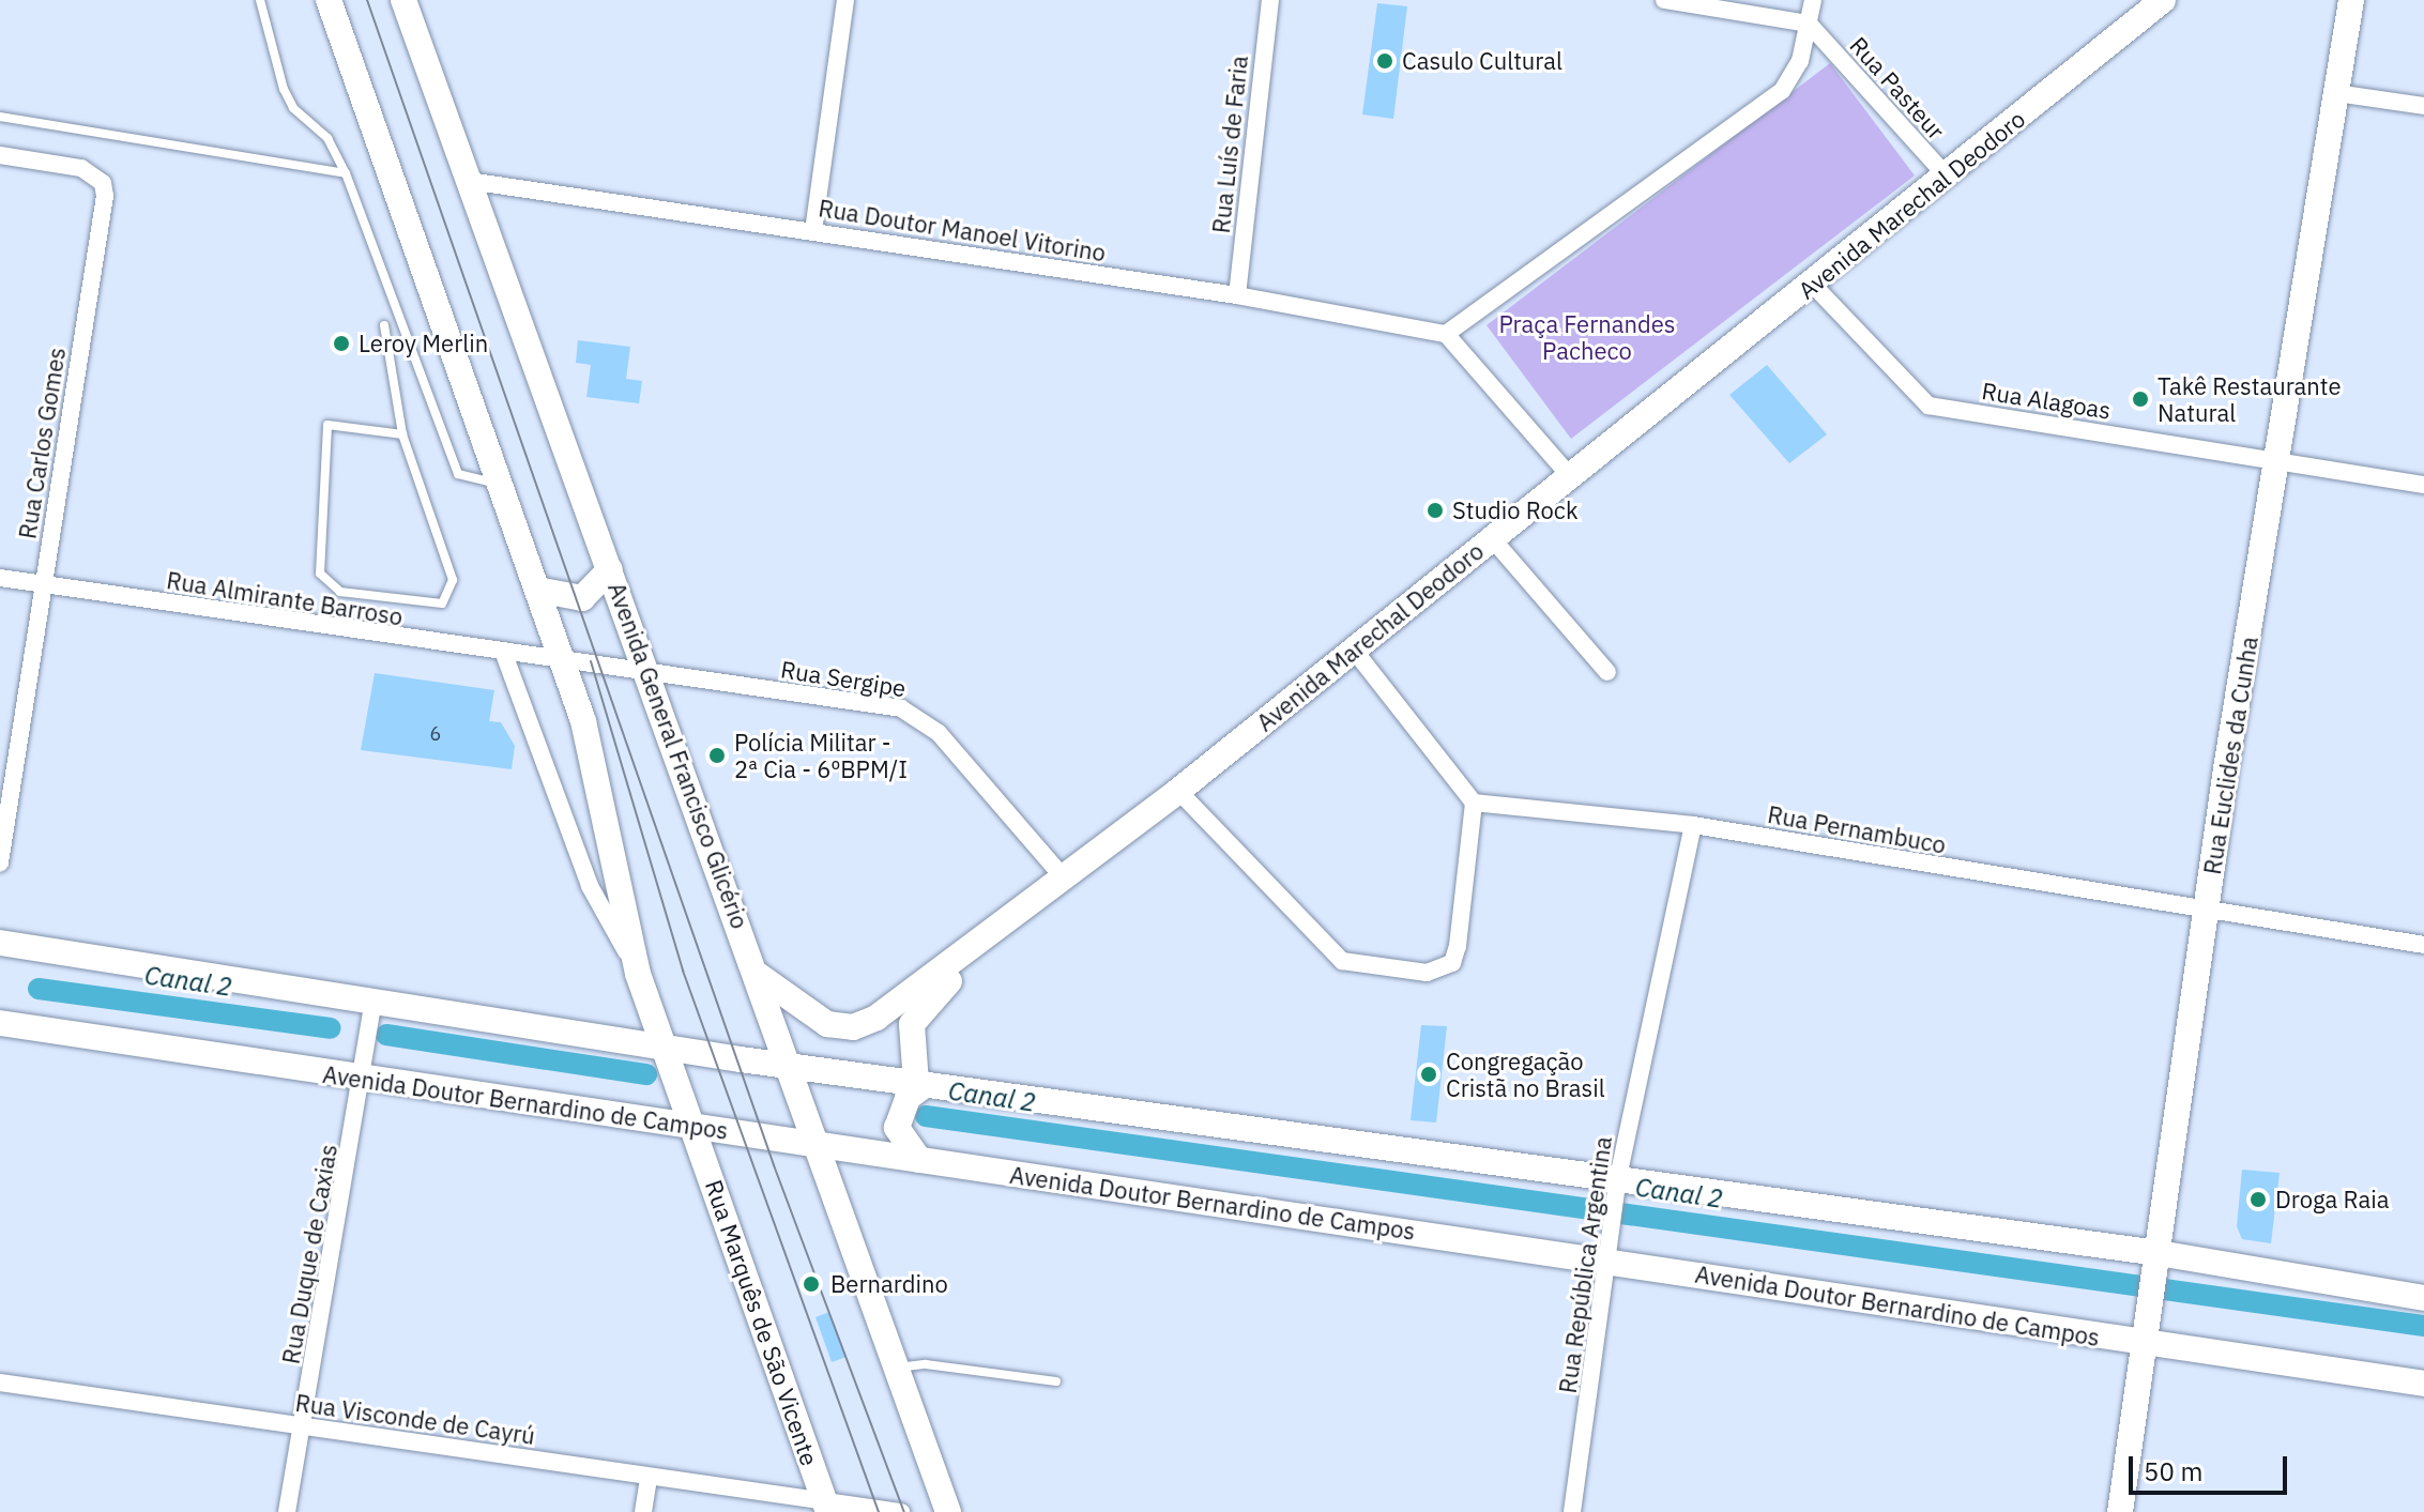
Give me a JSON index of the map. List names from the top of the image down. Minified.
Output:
{"streets":{"main road":["Avenida Marechal Deodoro","Avenida General Francisco Glicério","Rua Euclides da Cunha","Avenida Doutor Bernardino de Campos","Rua Marquês de São Vicente"],"street":["Rua Pasteur","Rua Luís de Faria","Rua Doutor Manoel Vitorino","Rua Alagoas","Rua Carlos Gomes","Rua Almirante Barroso","Rua Sergipe","Rua Pernambuco","Rua Duque de Caxias","Rua República Argentina","Rua Visconde de Cayrú"]},"crossings":[["Rua Pasteur","Avenida Marechal Deodoro"],["Rua Luís de Faria","Rua Doutor Manoel Vitorino"],["Avenida Marechal Deodoro","Rua Alagoas"],["Avenida Marechal Deodoro","Rua Sergipe"],["Avenida Marechal Deodoro","Avenida General Francisco Glicério"],["Rua Doutor Manoel Vitorino","Avenida General Francisco Glicério"],["Rua Alagoas","Rua Euclides da Cunha"],["Rua Carlos Gomes","Rua Almirante Barroso"],["Rua Almirante Barroso","Rua Sergipe"],["Rua Almirante Barroso","Rua Marquês de São Vicente"],["Rua Sergipe","Avenida General Francisco Glicério"],["Avenida General Francisco Glicério","Avenida Doutor Bernardino de Campos"],["Rua Euclides da Cunha","Rua Pernambuco"],["Rua Euclides da Cunha","Avenida Doutor Bernardino de Campos"],["Rua Pernambuco","Rua República Argentina"],["Avenida Doutor Bernardino de Campos","Rua Duque de Caxias"],["Avenida Doutor Bernardino de Campos","Rua República Argentina"],["Avenida Doutor Bernardino de Campos","Rua Marquês de São Vicente"],["Rua Duque de Caxias","Rua Visconde de Cayrú"],["Rua Marquês de São Vicente","Rua Visconde de Cayrú"]],"water":["Canal 2"],"parks":["Praça Fernandes Pacheco"],"places":["Casulo Cultural","Leroy Merlin","Takê Restaurante Natural","Studio Rock","Polícia Militar - 2ª Cia - 6ºBPM/I","Congregação Cristã no Brasil","Droga Raia","Bernardino"],"house_numbers":["6"],"scale_bar":"50 m"}
